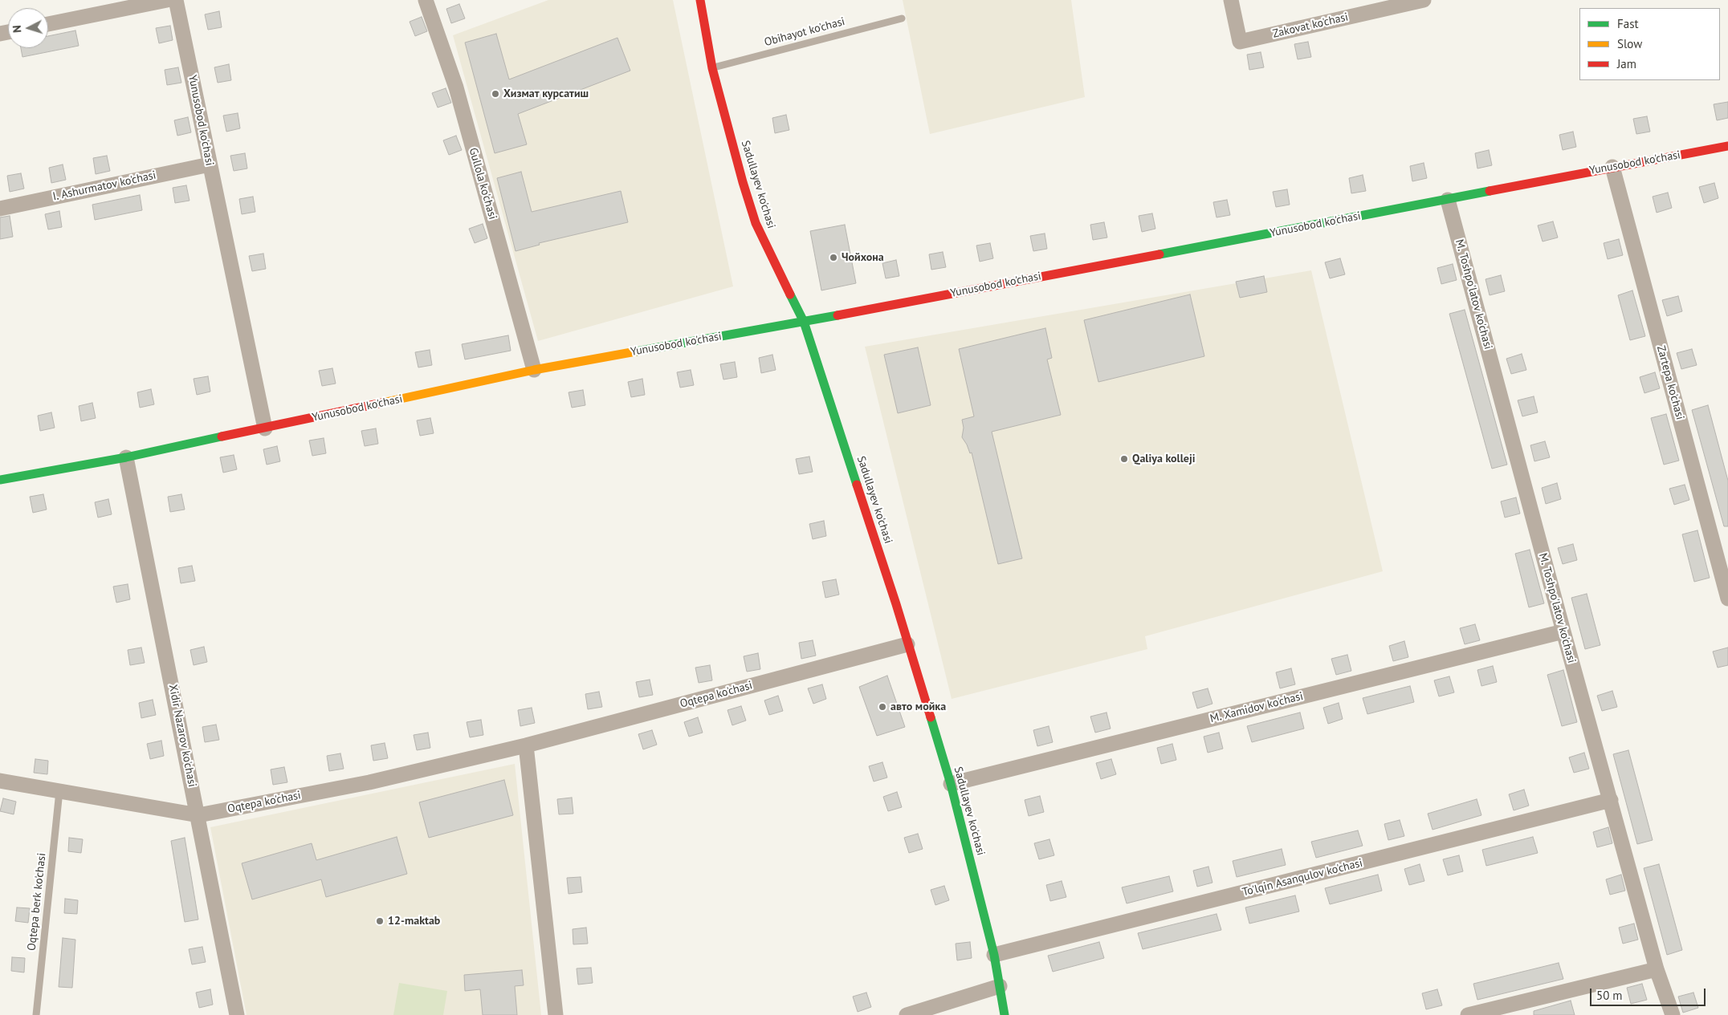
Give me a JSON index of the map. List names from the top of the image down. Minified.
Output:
{"streets":{"street":["Zakovat ko'chasi","Yunusobod ko'chasi","Gullola ko'chasi","Sadullayev ko'chasi","I. Ashurmatov ko'chasi","M. Toshpo'latov ko'chasi","Zartepa ko'chasi","Oqtepa ko'chasi","M. Xamidov ko'chasi","Xidir Nazarov ko'chasi","To'lqin Asanqulov ko'chasi"],"lane":["Obihayot ko'chasi","Oqtepa berk ko'chasi"]},"crossings":[["Obihayot ko'chasi","Sadullayev ko'chasi"],["Yunusobod ko'chasi","Gullola ko'chasi"],["Yunusobod ko'chasi","Sadullayev ko'chasi"],["Yunusobod ko'chasi","I. Ashurmatov ko'chasi"],["Yunusobod ko'chasi","M. Toshpo'latov ko'chasi"],["Yunusobod ko'chasi","Zartepa ko'chasi"],["Yunusobod ko'chasi","Xidir Nazarov ko'chasi"],["Sadullayev ko'chasi","Oqtepa ko'chasi"],["Sadullayev ko'chasi","M. Xamidov ko'chasi"],["Sadullayev ko'chasi","To'lqin Asanqulov ko'chasi"],["M. Toshpo'latov ko'chasi","M. Xamidov ko'chasi"],["M. Toshpo'latov ko'chasi","To'lqin Asanqulov ko'chasi"],["Oqtepa ko'chasi","Xidir Nazarov ko'chasi"],["Oqtepa ko'chasi","Oqtepa berk ko'chasi"]],"places":["Хизмат курсатиш","Чойхона","Qaliya kolleji","авто мойка","12-maktab"],"legend":["Fast","Slow","Jam"],"scale_bar":"50 m","north":"left"}
